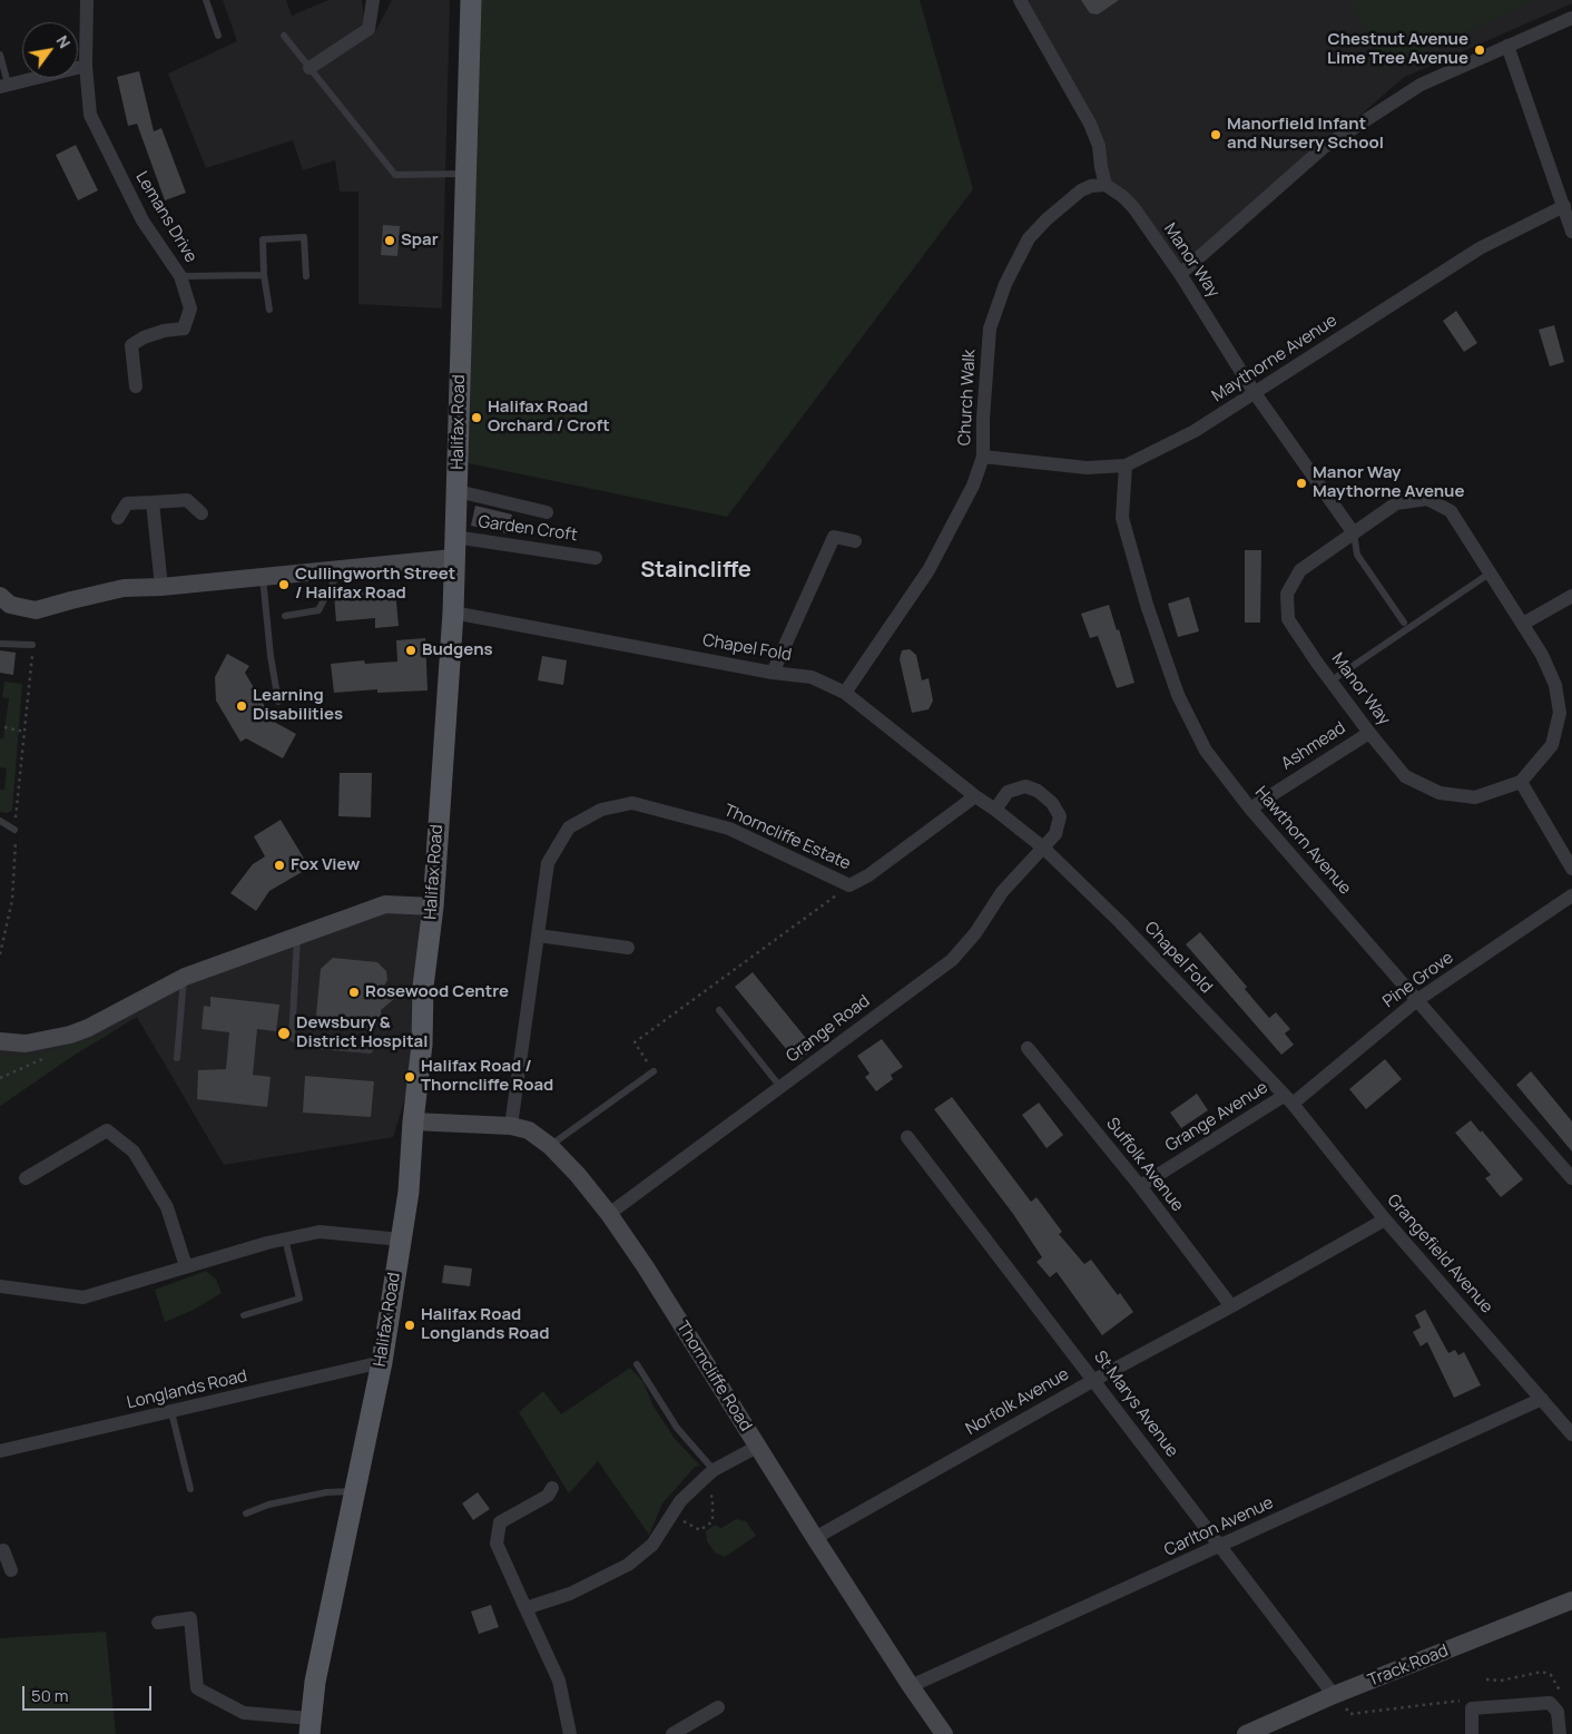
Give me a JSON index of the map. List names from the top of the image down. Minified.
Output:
{"streets":{"main road":["Halifax Road"],"street":["Lemans Drive","Manor Way","Maythorne Avenue","Church Walk","Garden Croft","Chapel Fold","Ashmead","Thorncliffe Estate","Hawthorn Avenue","Pine Grove","Grange Road","Grange Avenue","Suffolk Avenue","Grangefield Avenue","Thorncliffe Road","Longlands Road","Norfolk Avenue","St Marys Avenue","Carlton Avenue","Track Road"]},"crossings":[["Manor Way","Maythorne Avenue"],["Manor Way","Church Walk"],["Manor Way","Ashmead"],["Maythorne Avenue","Church Walk"],["Maythorne Avenue","Hawthorn Avenue"],["Church Walk","Chapel Fold"],["Halifax Road","Garden Croft"],["Halifax Road","Chapel Fold"],["Halifax Road","Thorncliffe Road"],["Halifax Road","Longlands Road"],["Chapel Fold","Thorncliffe Estate"],["Chapel Fold","Pine Grove"],["Chapel Fold","Grange Road"],["Chapel Fold","Grange Avenue"],["Chapel Fold","Grangefield Avenue"],["Ashmead","Hawthorn Avenue"],["Thorncliffe Estate","Thorncliffe Road"],["Hawthorn Avenue","Pine Grove"],["Pine Grove","Grange Avenue"],["Pine Grove","Grangefield Avenue"],["Grange Road","Thorncliffe Road"],["Grange Avenue","Suffolk Avenue"],["Grange Avenue","Grangefield Avenue"],["Suffolk Avenue","Norfolk Avenue"],["Grangefield Avenue","Norfolk Avenue"],["Grangefield Avenue","Carlton Avenue"],["Thorncliffe Road","Norfolk Avenue"],["Thorncliffe Road","Carlton Avenue"],["Norfolk Avenue","St Marys Avenue"],["St Marys Avenue","Carlton Avenue"],["St Marys Avenue","Track Road"]],"districts":["Staincliffe"],"places":["Chestnut Avenue Lime Tree Avenue","Manorfield Infant and Nursery School","Spar","Halifax Road Orchard / Croft","Manor Way Maythorne Avenue","Cullingworth Street / Halifax Road","Budgens","Learning Disabilities","Fox View","Rosewood Centre","Dewsbury & District Hospital","Halifax Road / Thorncliffe Road","Halifax Road Longlands Road"],"scale_bar":"50 m","north":"top right"}
